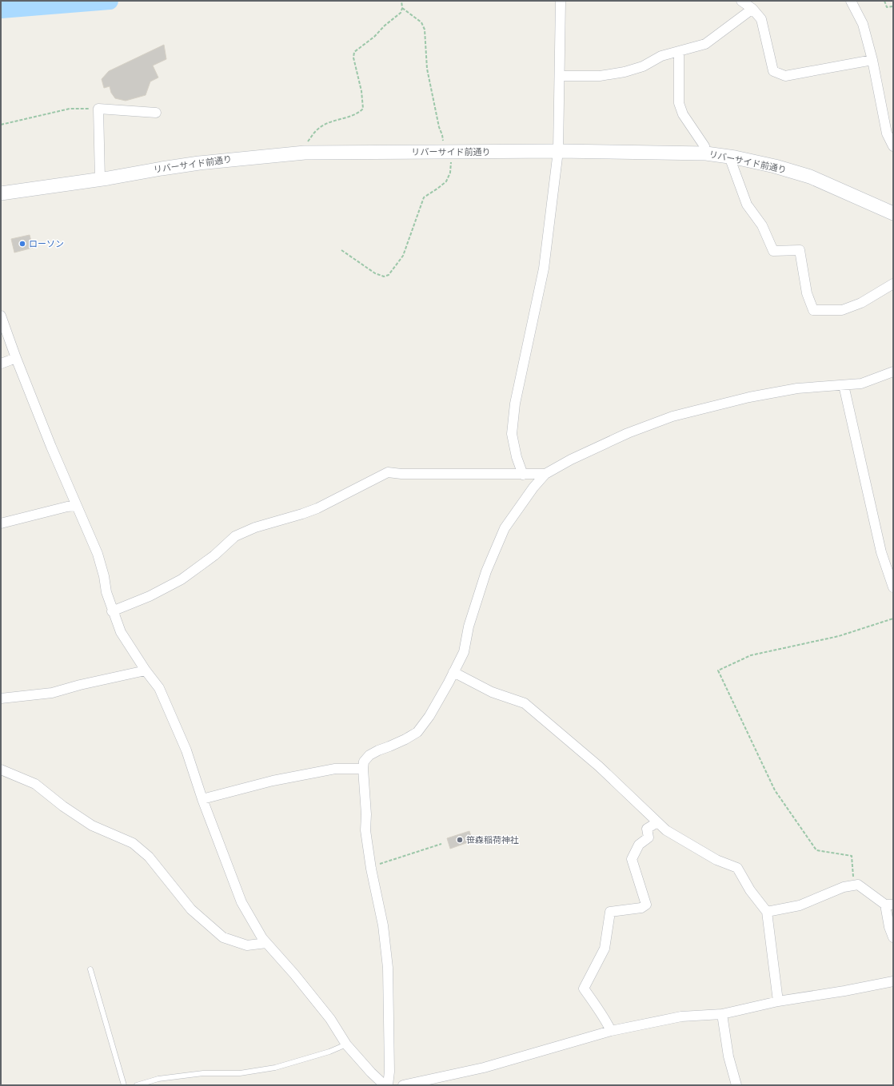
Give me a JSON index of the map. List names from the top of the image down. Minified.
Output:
{"streets":{"street":["リバーサイド前通り"]},"places":["ローソン","笹森稲荷神社"]}
